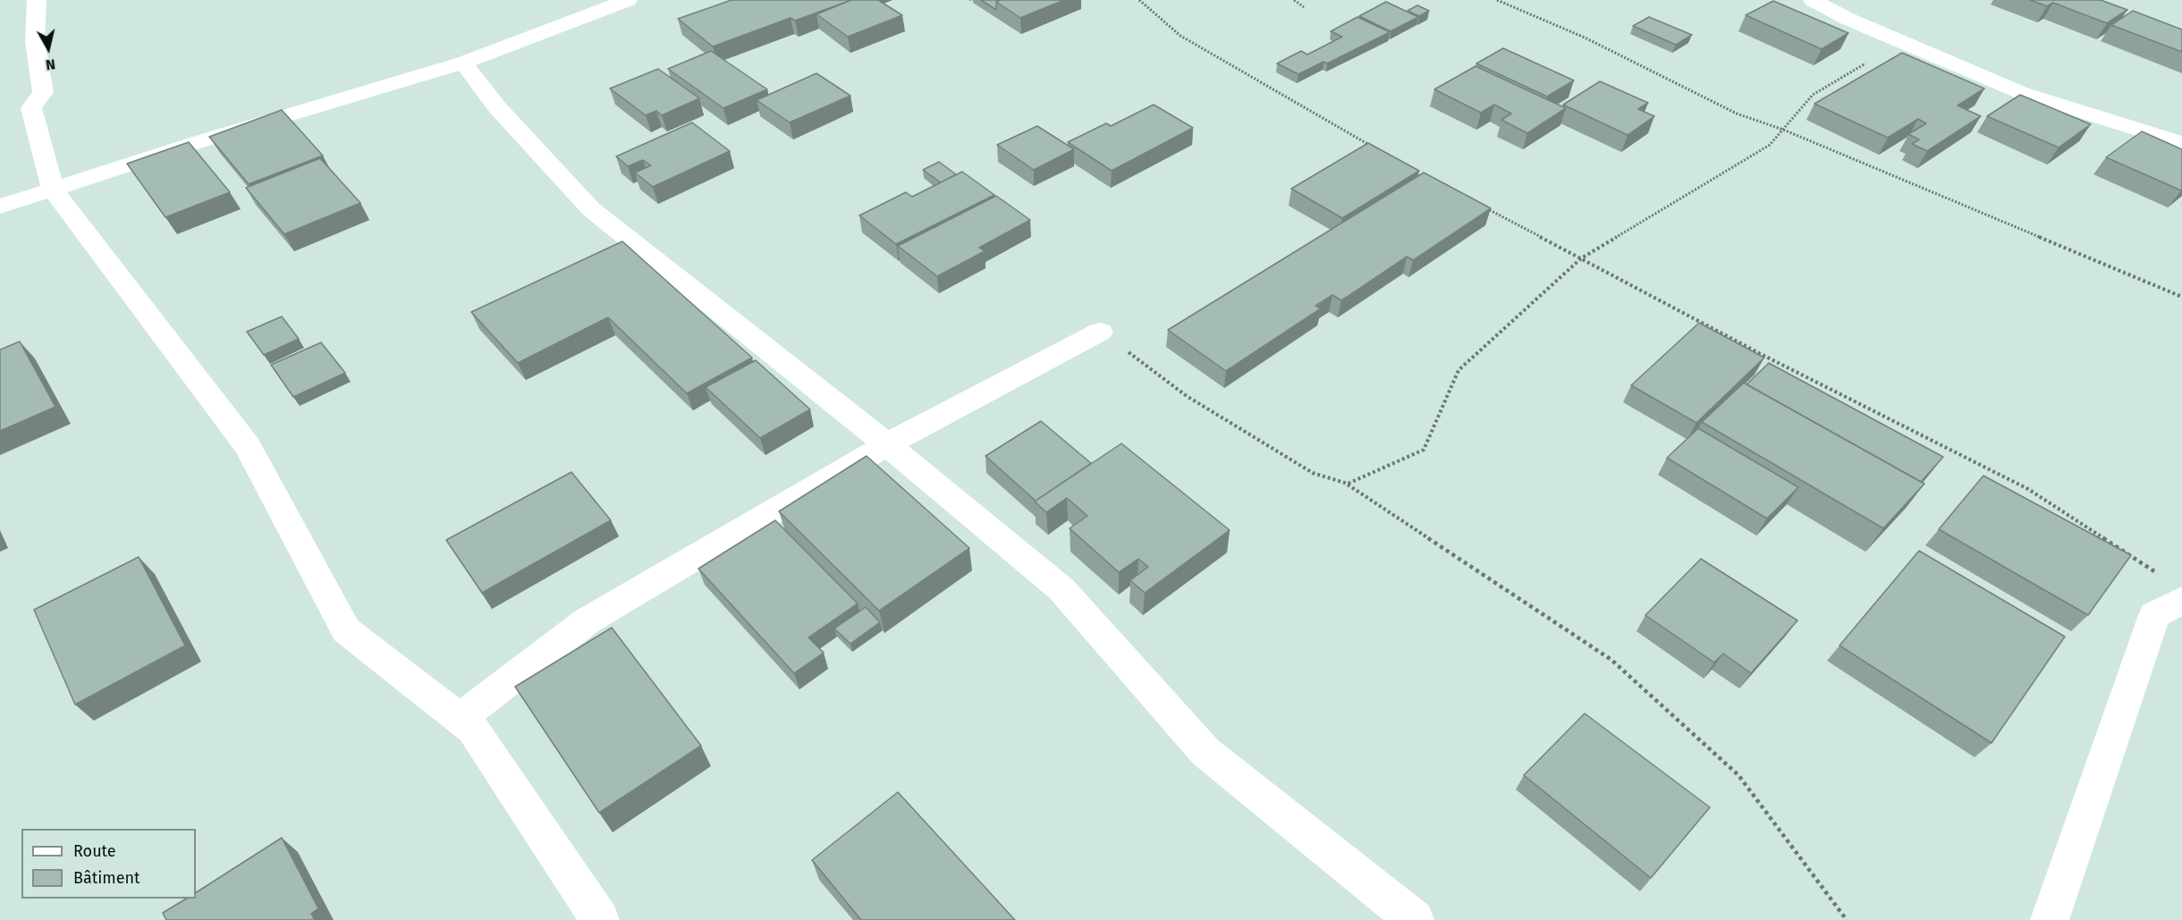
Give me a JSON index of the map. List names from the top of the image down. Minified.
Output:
{"legend":["Route","Bâtiment"],"north":"bottom"}
